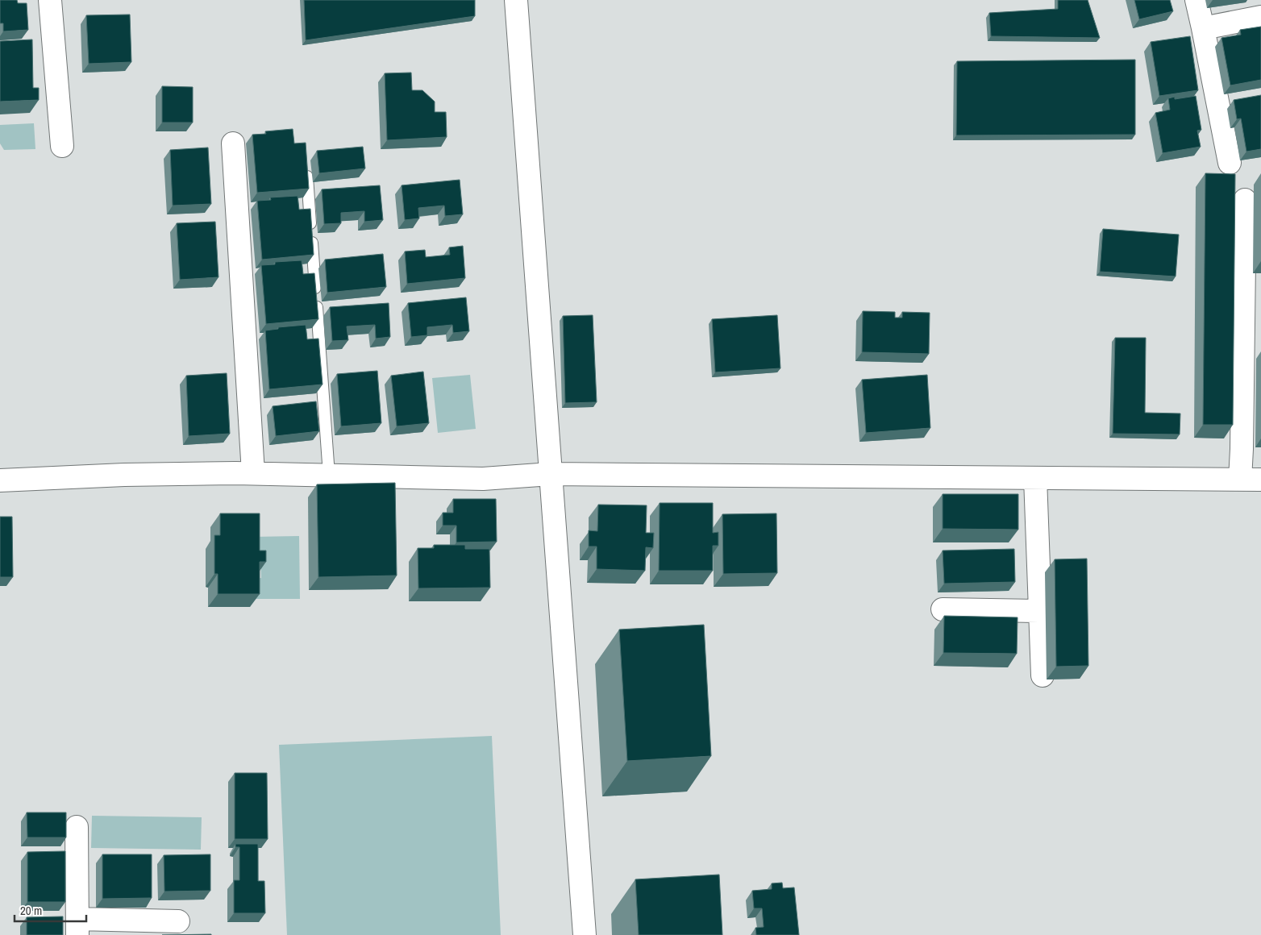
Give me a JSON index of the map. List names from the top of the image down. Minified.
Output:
{"scale_bar":"20 m"}
